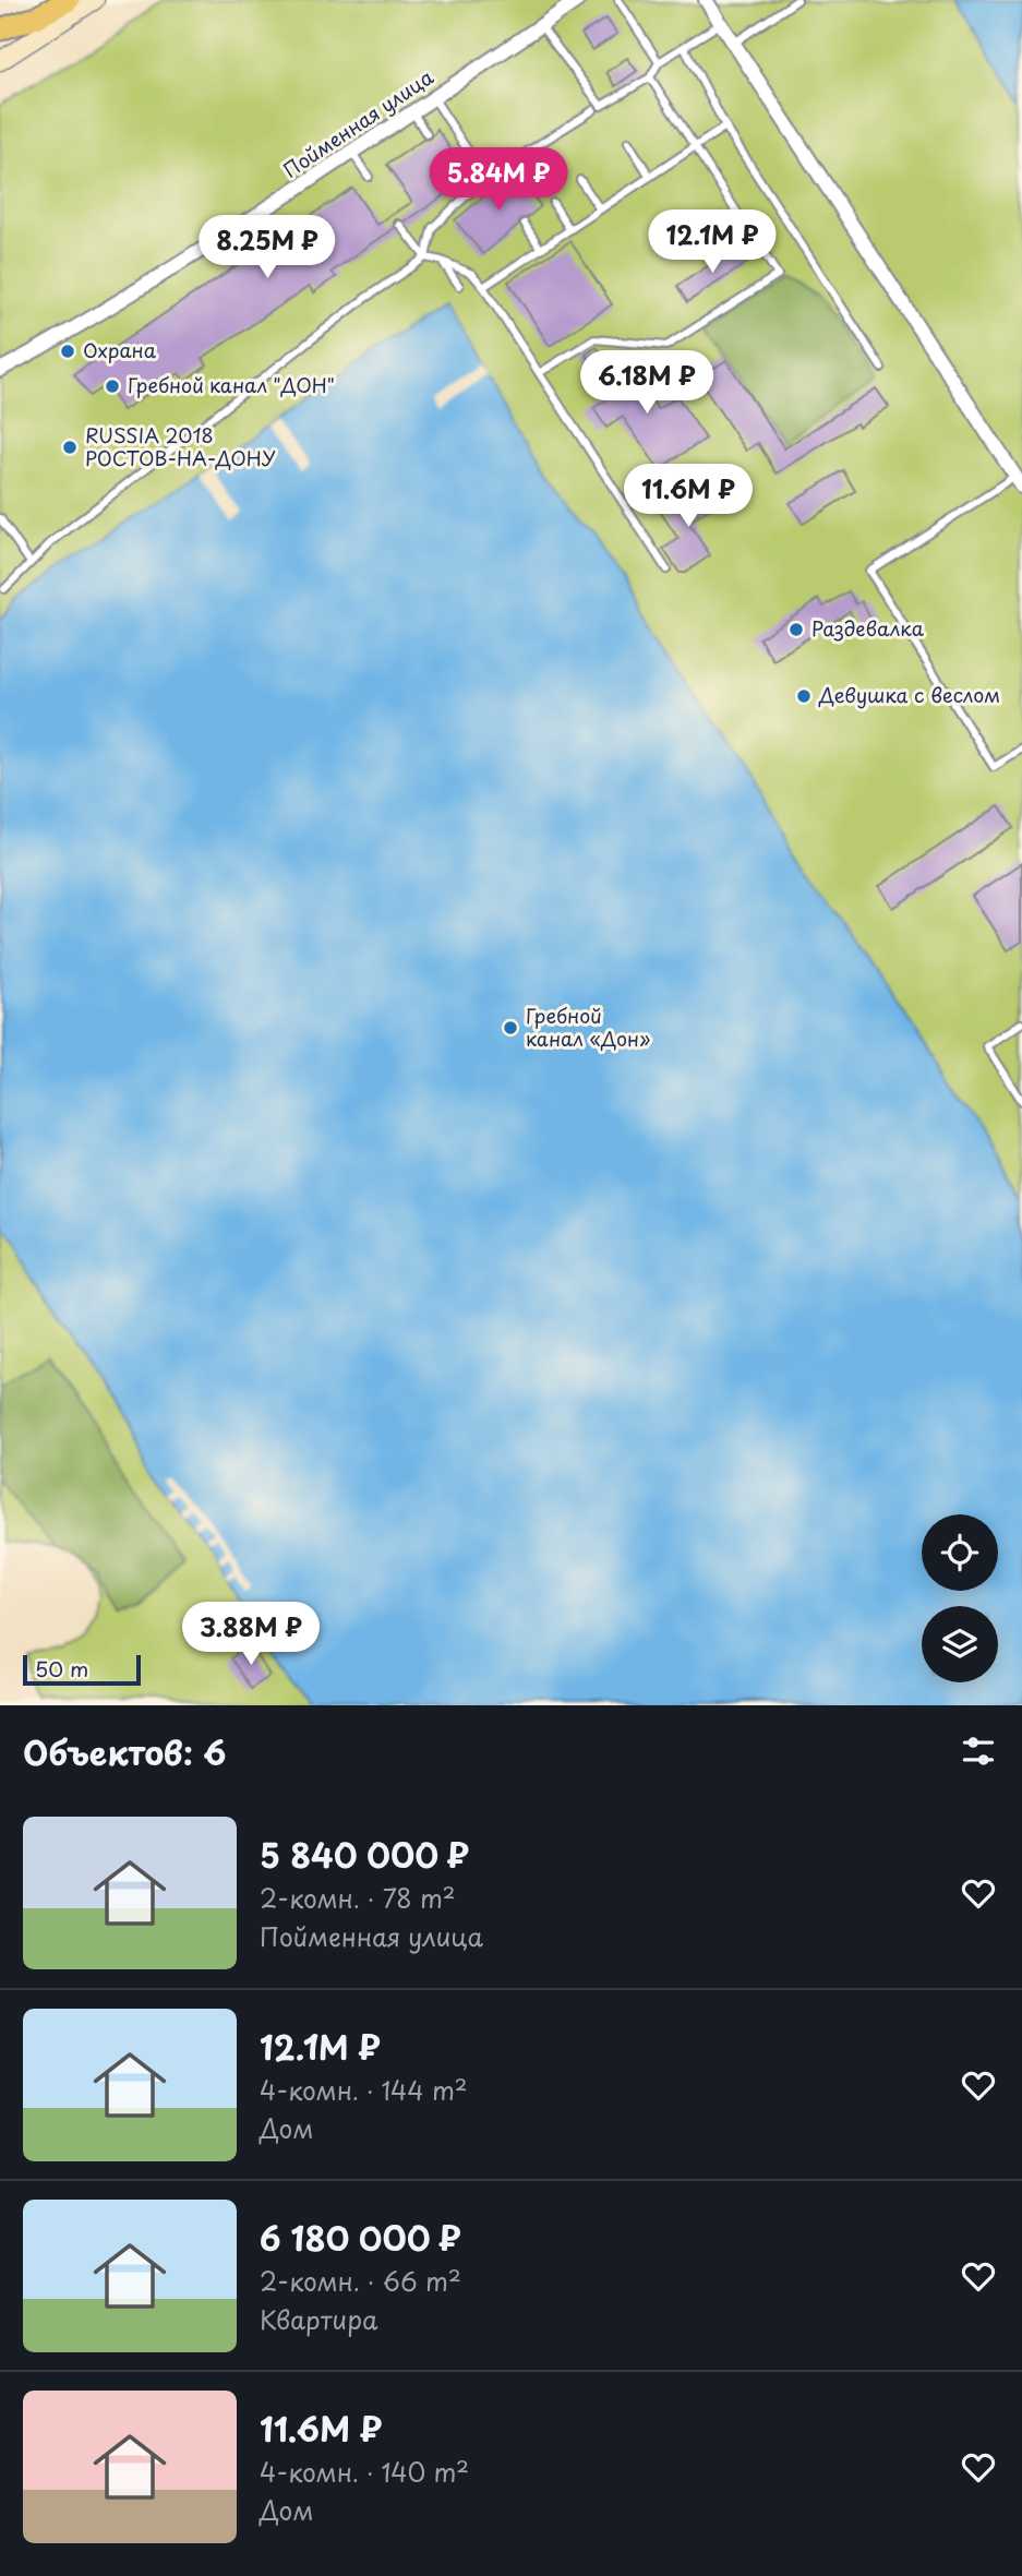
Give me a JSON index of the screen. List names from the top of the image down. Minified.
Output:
{"streets":{"street":["Пойменная улица"]},"places":["Охрана","Гребной канал \"ДОН\"","RUSSIA 2018 РОСТОВ-НА-ДОНУ","Раздевалка","Девушка с веслом","Гребной канал «Дон»"],"scale_bar":"50 m","page":{"price":["5.84M ₽","12.1M ₽","8.25M ₽","6.18M ₽","11.6M ₽","3.88M ₽"],"scale":"50 m","heading":"Объектов: 6","list":[{"name":"5 840 000 ₽","note":"2-комн. · 78 m² · Пойменная улица"},{"name":"12.1M ₽","note":"4-комн. · 144 m² · Дом"},{"name":"6 180 000 ₽","note":"2-комн. · 66 m² · Квартира"},{"name":"11.6M ₽","note":"4-комн. · 140 m² · Дом"}]}}
